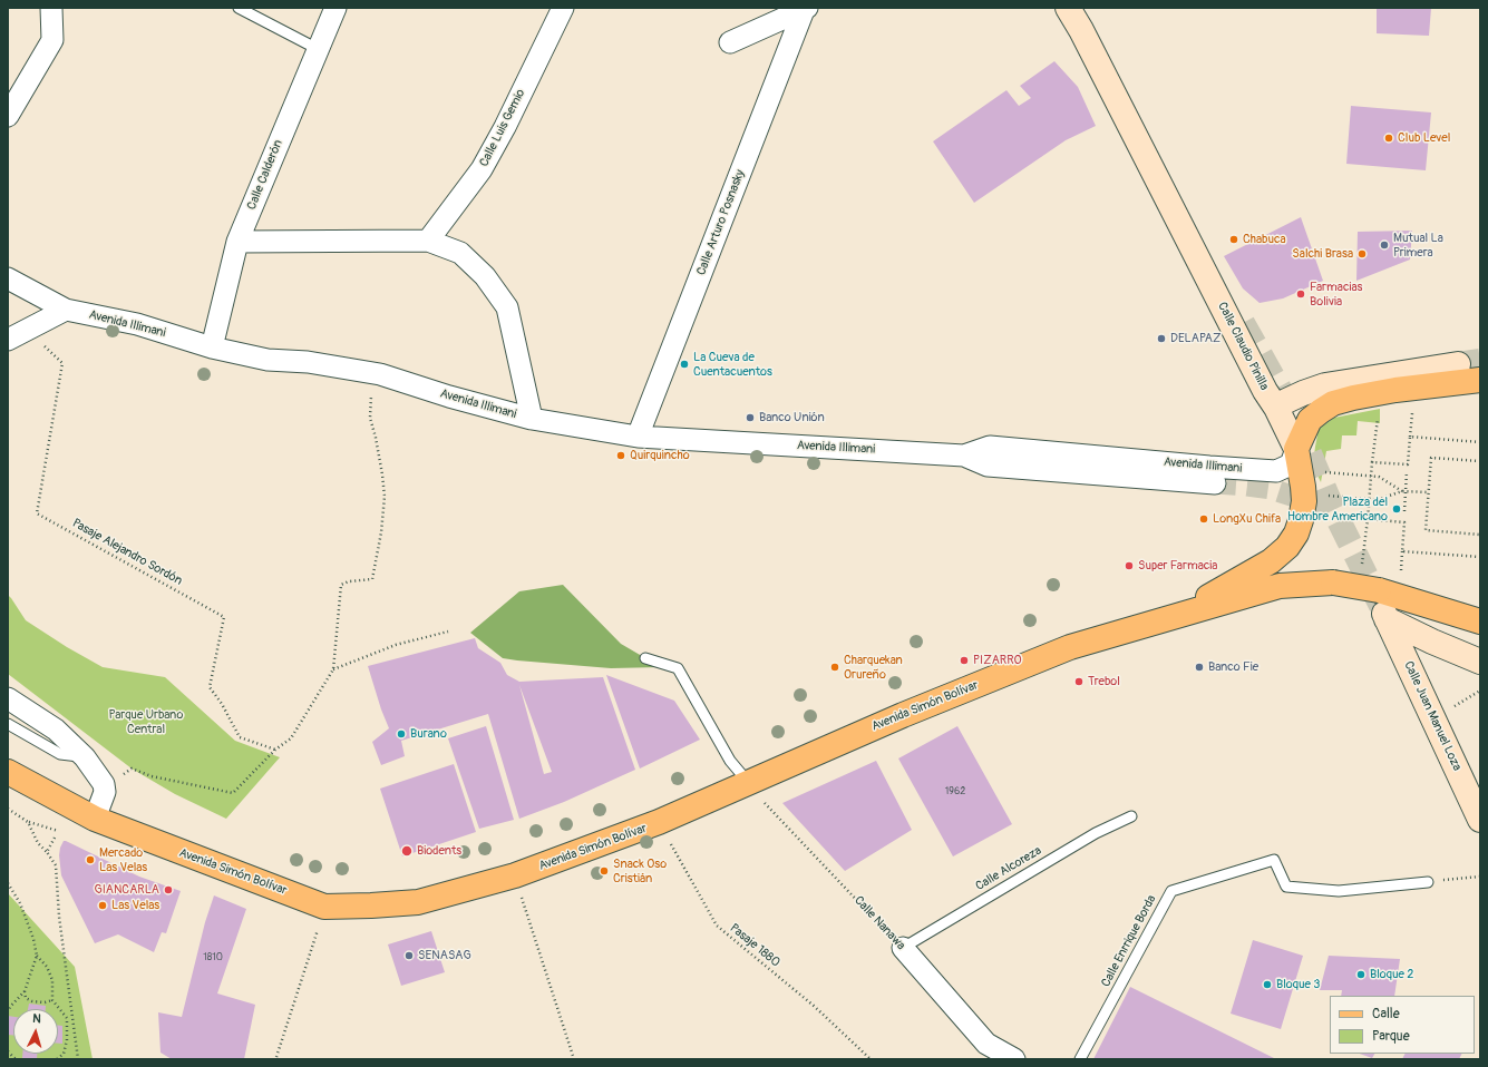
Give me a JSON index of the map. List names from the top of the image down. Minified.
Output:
{"streets":{"main road":["Calle Claudio Pinilla","Avenida Simón Bolívar","Calle Juan Manuel Loza"],"street":["Calle Luis Gemio","Calle Calderón","Calle Arturo Posnasky","Avenida Illimani","Calle Nanawa"],"lane":["Calle Alcoreza","Calle Enrrique Borda"],"path":["Pasaje Alejandro Sordón","Pasaje 1880"]},"crossings":[["Calle Calderón","Avenida Illimani"],["Calle Arturo Posnasky","Avenida Illimani"],["Avenida Illimani","Calle Claudio Pinilla"],["Calle Claudio Pinilla","Avenida Simón Bolívar"],["Avenida Simón Bolívar","Calle Nanawa"],["Avenida Simón Bolívar","Pasaje 1880"],["Calle Alcoreza","Calle Nanawa"]],"parks":["Parque Urbano Central"],"places":["Club Level","Chabuca","Mutual La Primera","Salchi Brasa","Farmacias Bolivia","DELAPAZ","La Cueva de Cuentacuentos","Banco Unión","Quirquincho","Plaza del Hombre Americano","LongXu Chifa","Super Farmacia","PIZARRO","Charquekan Orureño","Banco Fie","Trebol","Burano","Biodents","Mercado Las Velas","Snack Oso Cristián","GIANCARLA","Las Velas","SENASAG","Bloque 2","Bloque 3"],"house_numbers":["1962","1810"],"legend":["Calle","Parque"],"north":"top"}
